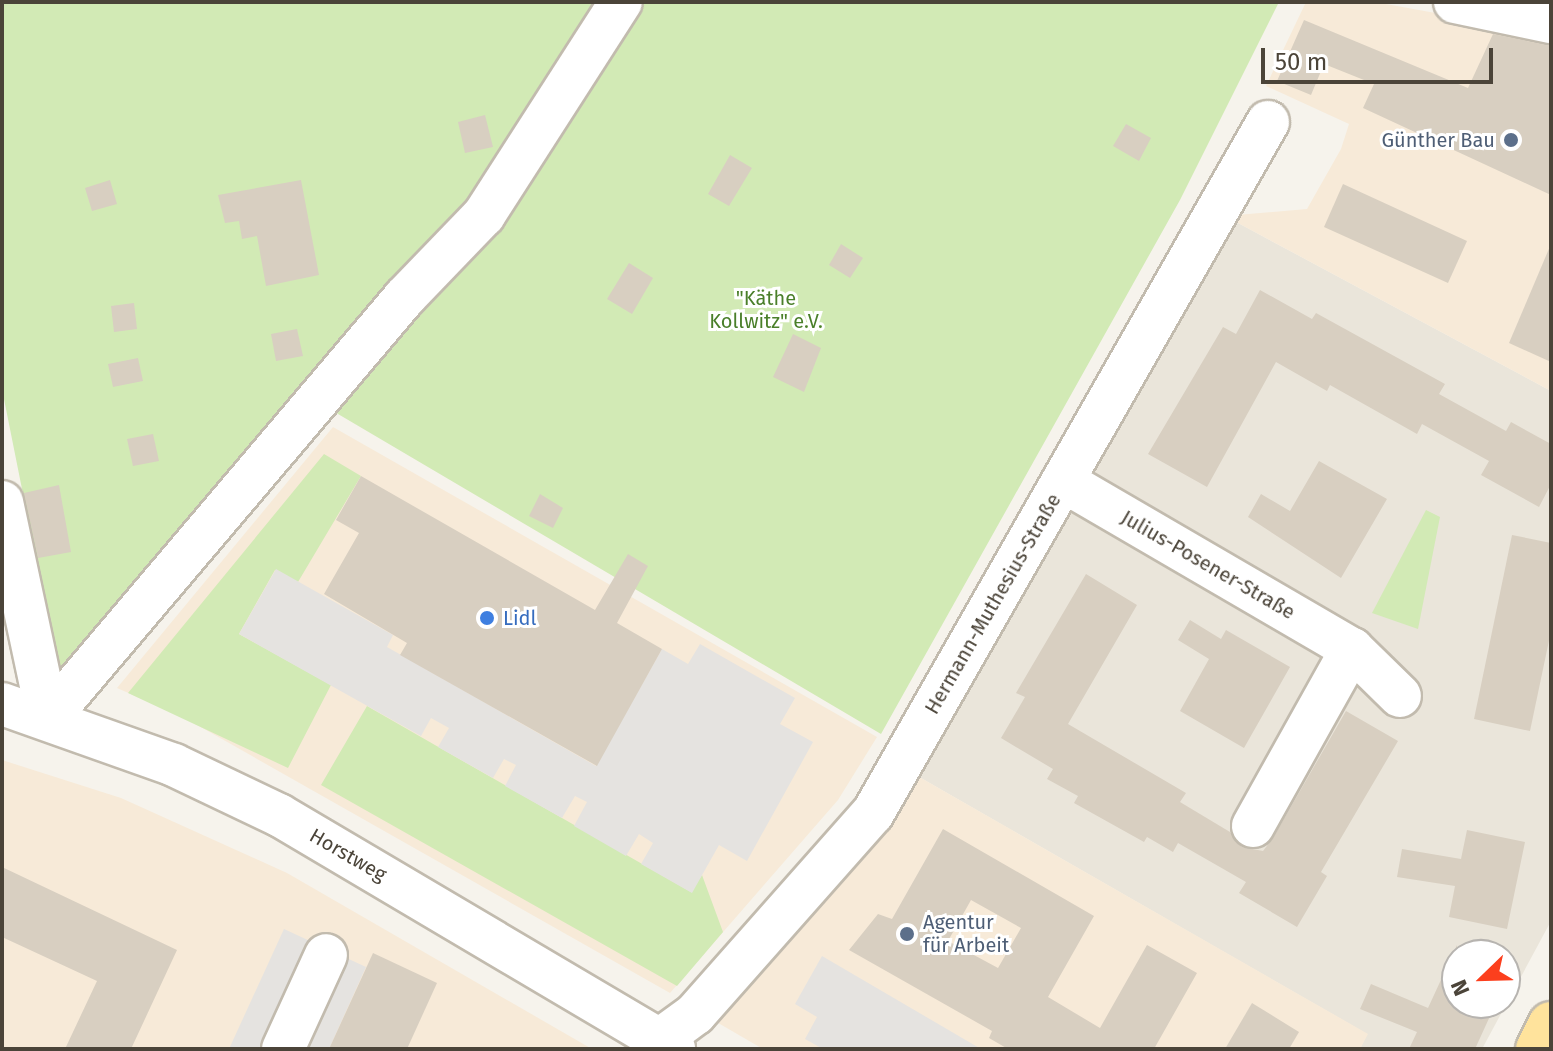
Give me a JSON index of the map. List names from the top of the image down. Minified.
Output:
{"streets":{"street":["Julius-Posener-Straße","Hermann-Muthesius-Straße","Horstweg"]},"crossings":[["Julius-Posener-Straße","Hermann-Muthesius-Straße"],["Hermann-Muthesius-Straße","Horstweg"]],"parks":["\"Käthe Kollwitz\" e.V."],"places":["Günther Bau","Lidl","Agentur für Arbeit"],"scale_bar":"50 m","north":"bottom left"}
